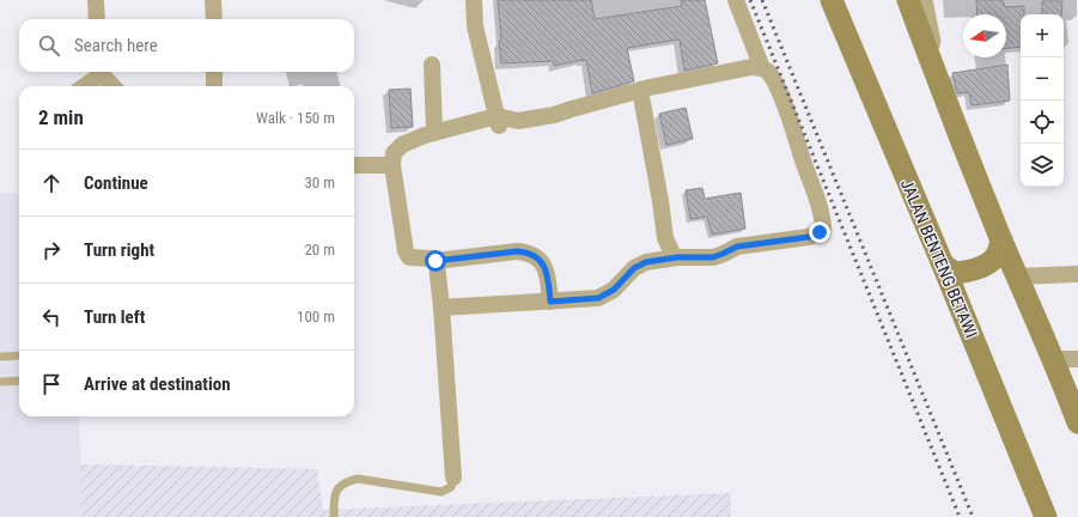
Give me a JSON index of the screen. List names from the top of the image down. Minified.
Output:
{"streets":{"main road":["JALAN BENTENG BETAWI"]},"north":"left","page":{"map_buttons":["+","−"],"search":"Search here","heading":["2 min","Walk · 150 m"],"list":[["Continue","30 m"],["Turn right","20 m"],["Turn left","100 m"],"Arrive at destination"]}}
